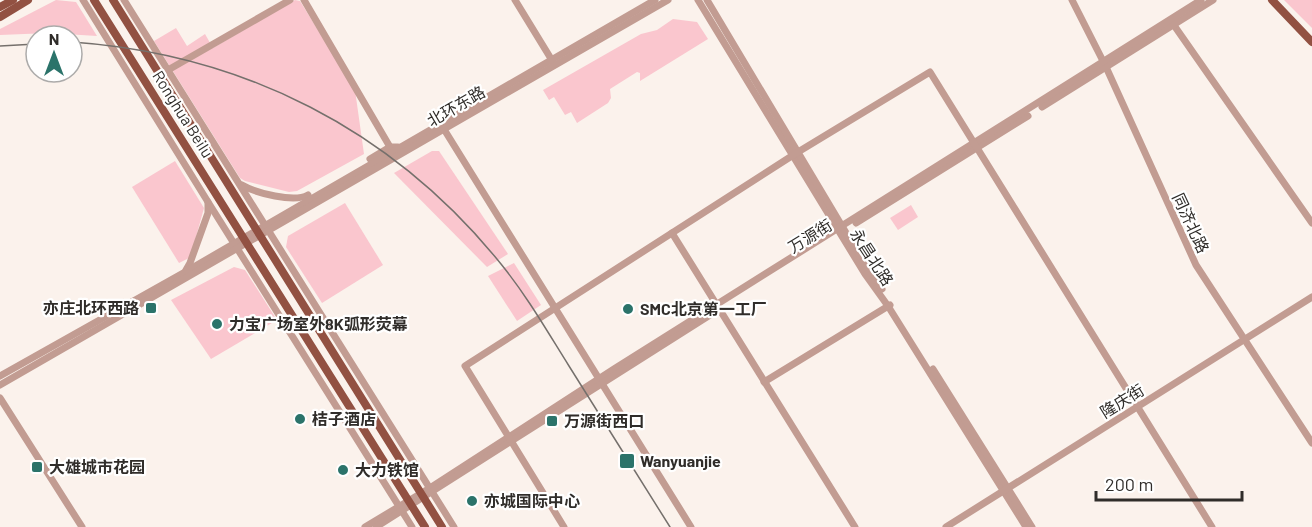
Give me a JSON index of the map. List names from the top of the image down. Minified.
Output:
{"streets":{"main road":["Ronghua Beilu"],"street":["北环东路","同济北路","万源街","永昌北路","隆庆街"]},"crossings":[["北环东路","Ronghua Beilu"],["Ronghua Beilu","万源街"],["同济北路","万源街"],["同济北路","隆庆街"],["万源街","永昌北路"],["永昌北路","隆庆街"]],"places":{"transit":["亦庄北环西路","万源街西口","Wanyuanjie","大雄城市花园"],"other":["SMC北京第一工厂","力宝广场室外8K弧形荧幕","桔子酒店","大力铁馆","亦城国际中心"]},"scale_bar":"200 m","north":"top"}
